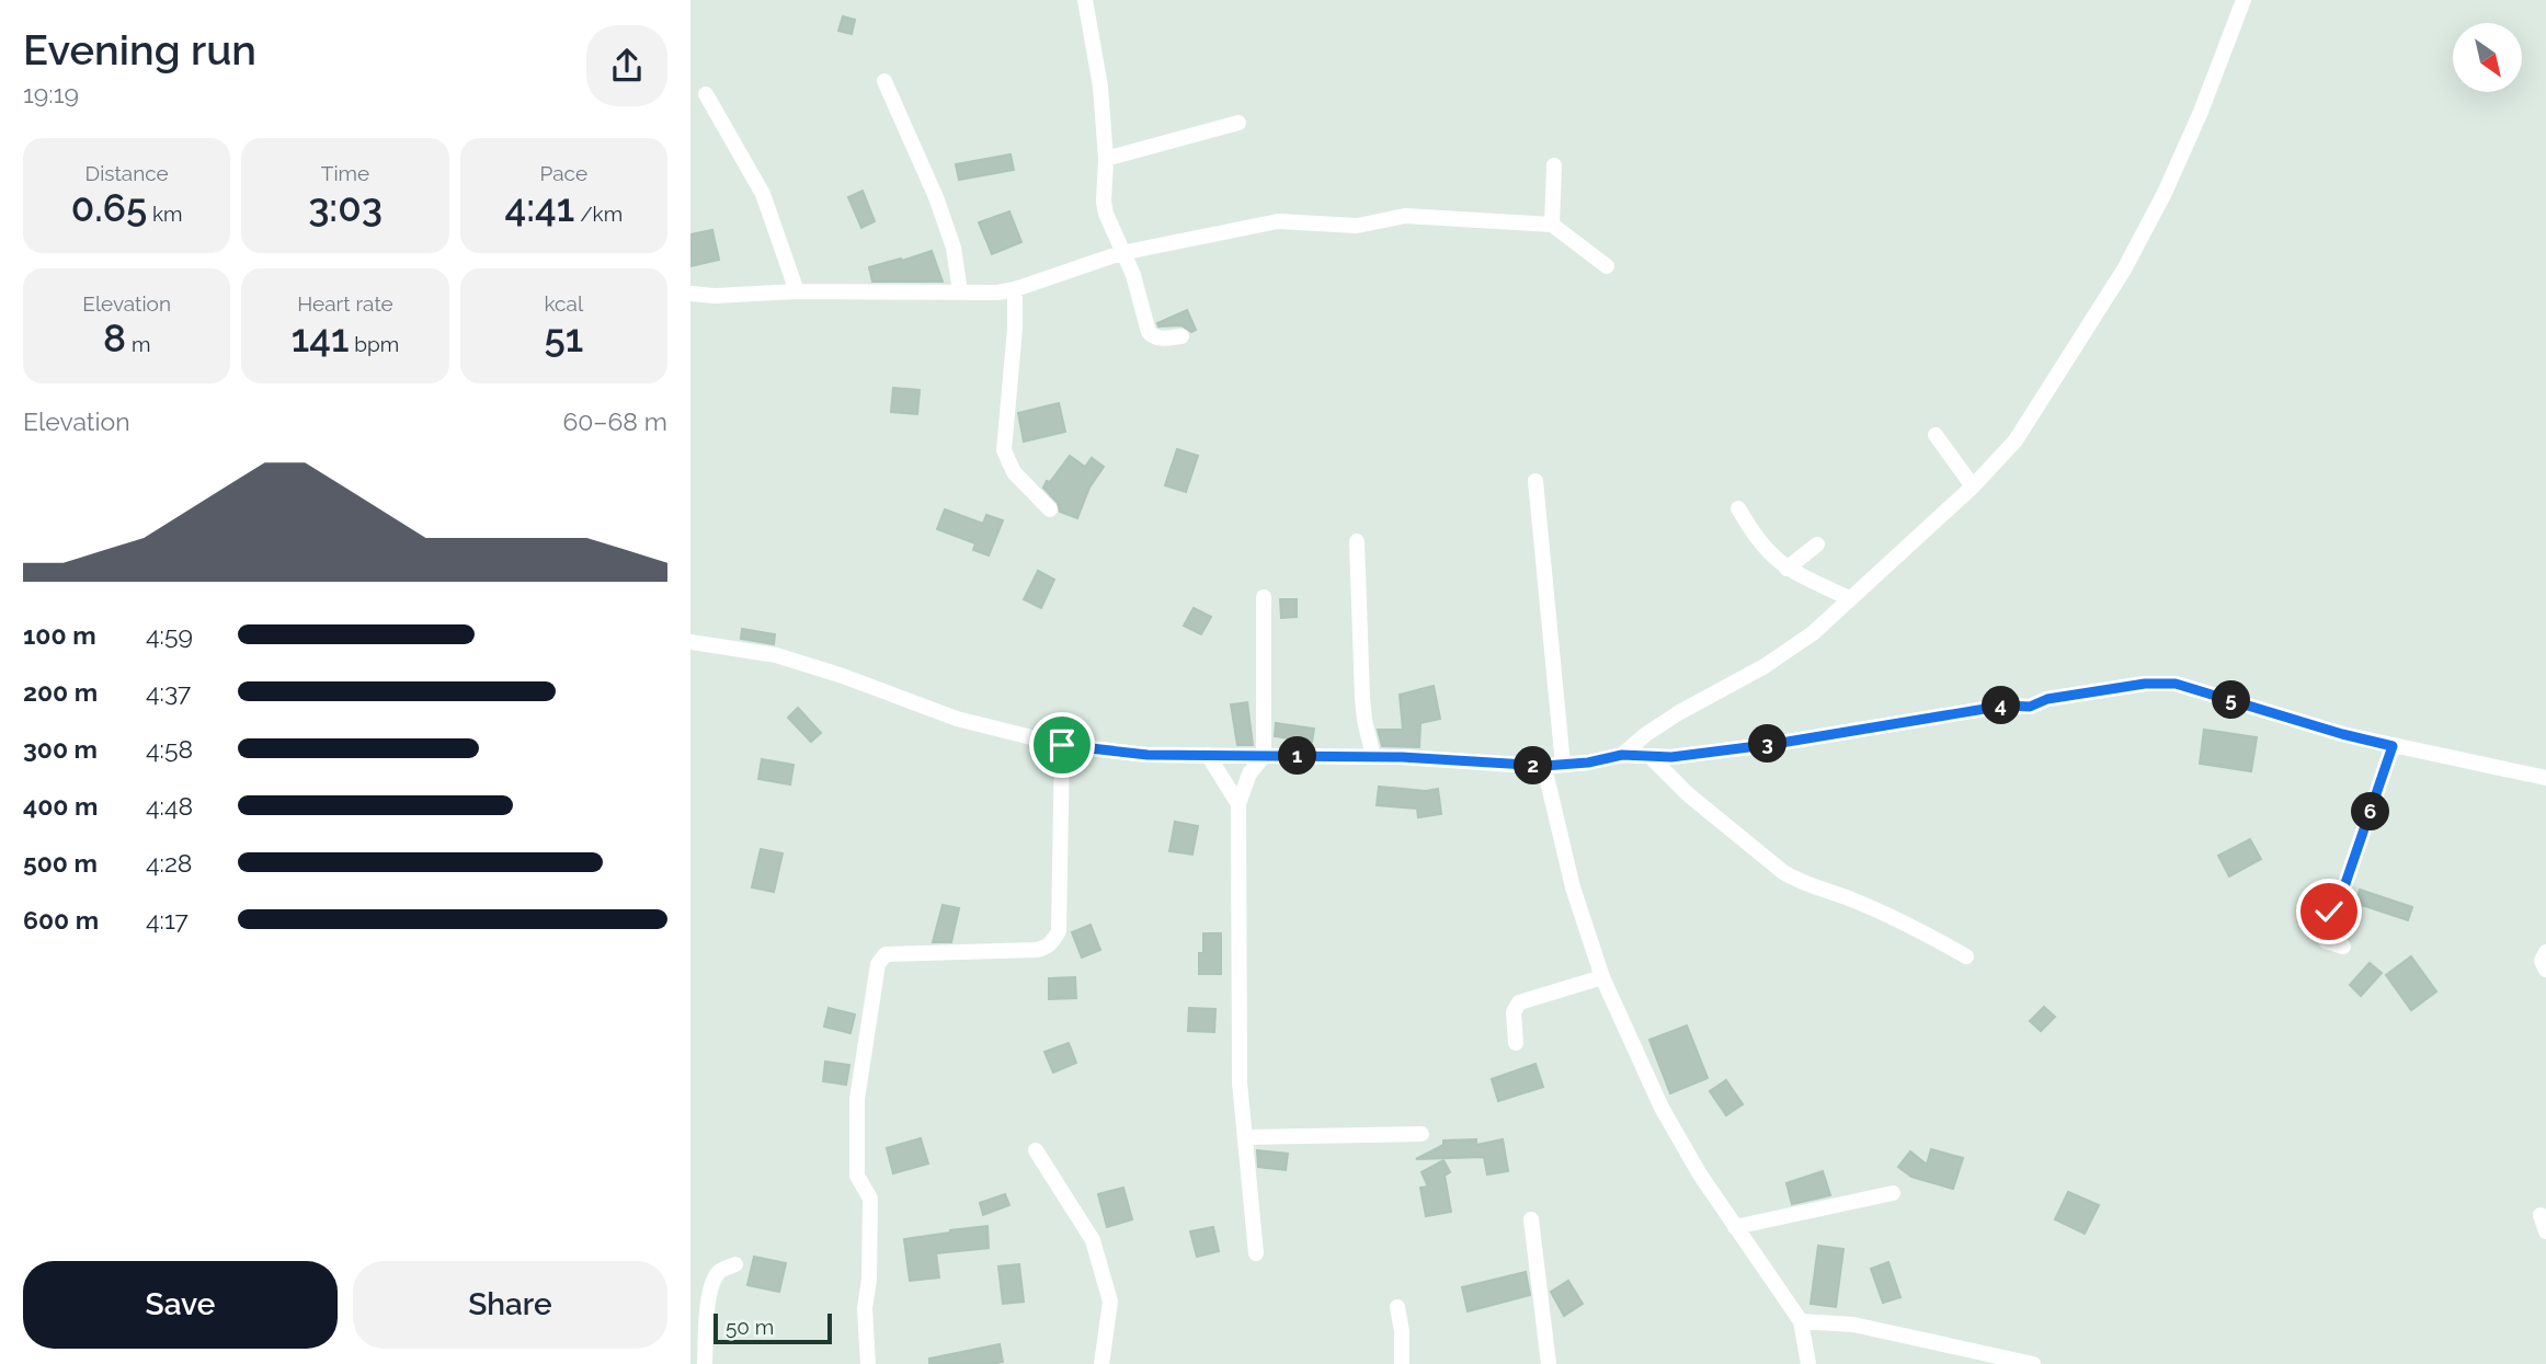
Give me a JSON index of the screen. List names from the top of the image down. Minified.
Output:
{"scale_bar":"50 m","north":"bottom right","page":{"heading":["Evening run","19:19"],"stats":[["Distance","0.65 km"],["Time","3:03"],["Pace","4:41 /km"],["Elevation","8 m"],["Heart rate","141 bpm"],["kcal","51"]],"chart":["Elevation","60–68 m"],"list":[{"name":"100 m","note":"4:59"},{"name":"200 m","note":"4:37"},{"name":"300 m","note":"4:58"},{"name":"400 m","note":"4:48"},{"name":"500 m","note":"4:28"},{"name":"600 m","note":"4:17"}],"pins":["5","4","3","1","2","6"],"buttons":["Save","Share"],"scale":"50 m"}}
